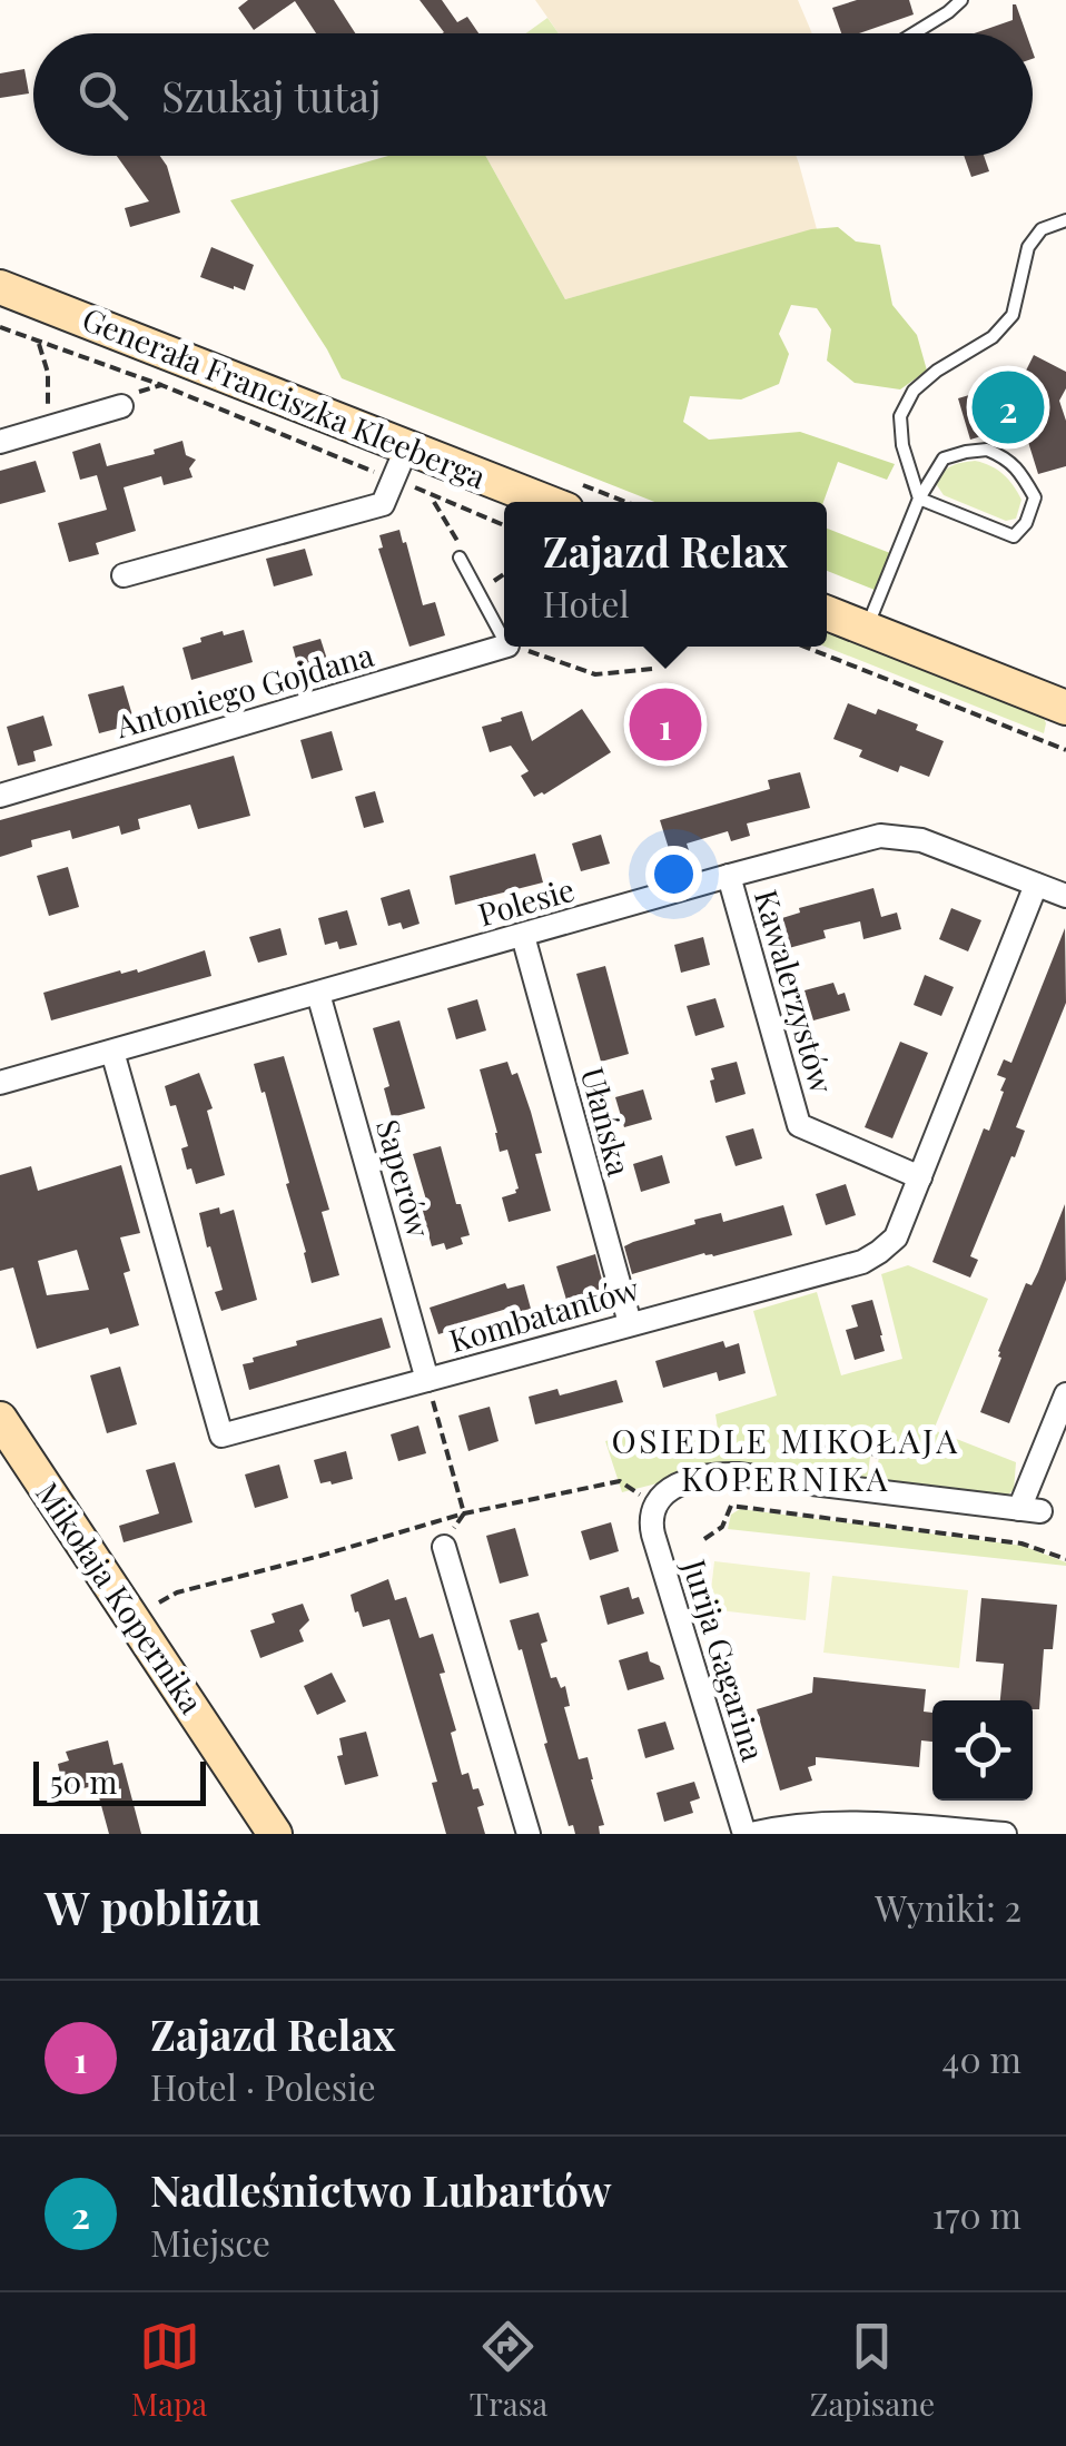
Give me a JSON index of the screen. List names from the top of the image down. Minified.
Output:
{"streets":{"main road":["Generała Franciszka Kleeberga","Mikołaja Kopernika"],"street":["Antoniego Gojdana","Polesie","Kawalerzystów","Ułańska","Saperów","Kombatantów","Jurija Gagarina"]},"crossings":[["Polesie","Kawalerzystów"],["Polesie","Ułańska"],["Polesie","Saperów"],["Polesie","Kombatantów"],["Kawalerzystów","Kombatantów"],["Ułańska","Kombatantów"],["Saperów","Kombatantów"]],"districts":["OSIEDLE MIKOŁAJA KOPERNIKA"],"scale_bar":"50 m","page":{"search":"Szukaj tutaj","pins":["2","1"],"popup":["Zajazd Relax","Hotel"],"scale":"50 m","heading":["W pobliżu","Wyniki: 2"],"list":[{"mark":"1","name":"Zajazd Relax","note":"Hotel · Polesie","value":"40 m"},{"mark":"2","name":"Nadleśnictwo Lubartów","note":"Miejsce","value":"170 m"}],"nav":["Mapa","Trasa","Zapisane"]}}
